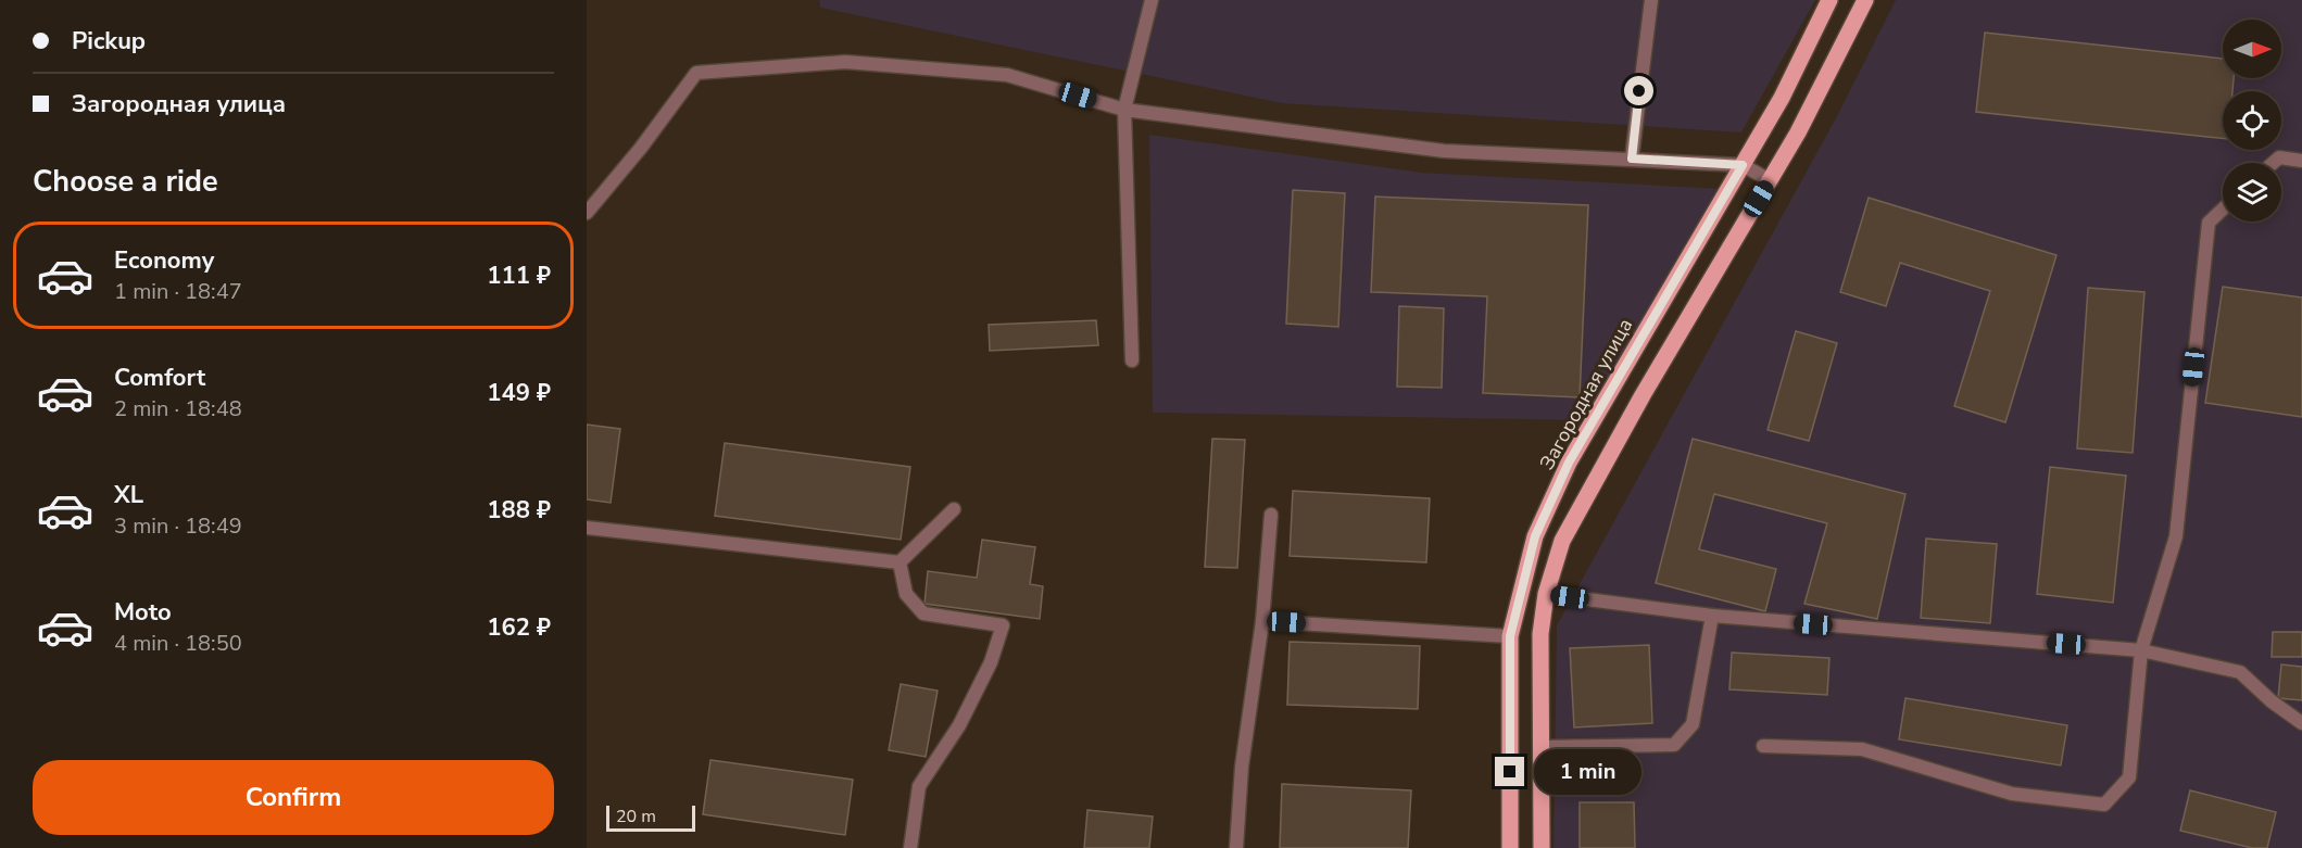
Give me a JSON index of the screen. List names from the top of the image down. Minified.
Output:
{"streets":{"main road":["Загородная улица"]},"scale_bar":"20 m","north":"right","page":{"banner":["Pickup","Загородная улица"],"heading":"Choose a ride","list":[{"name":"Economy","note":"1 min · 18:47","value":"111 ₽"},{"name":"Comfort","note":"2 min · 18:48","value":"149 ₽"},{"name":"XL","note":"3 min · 18:49","value":"188 ₽"},{"name":"Moto","note":"4 min · 18:50","value":"162 ₽"}],"buttons":"Confirm","bubble":"1 min","scale":"20 m"}}
